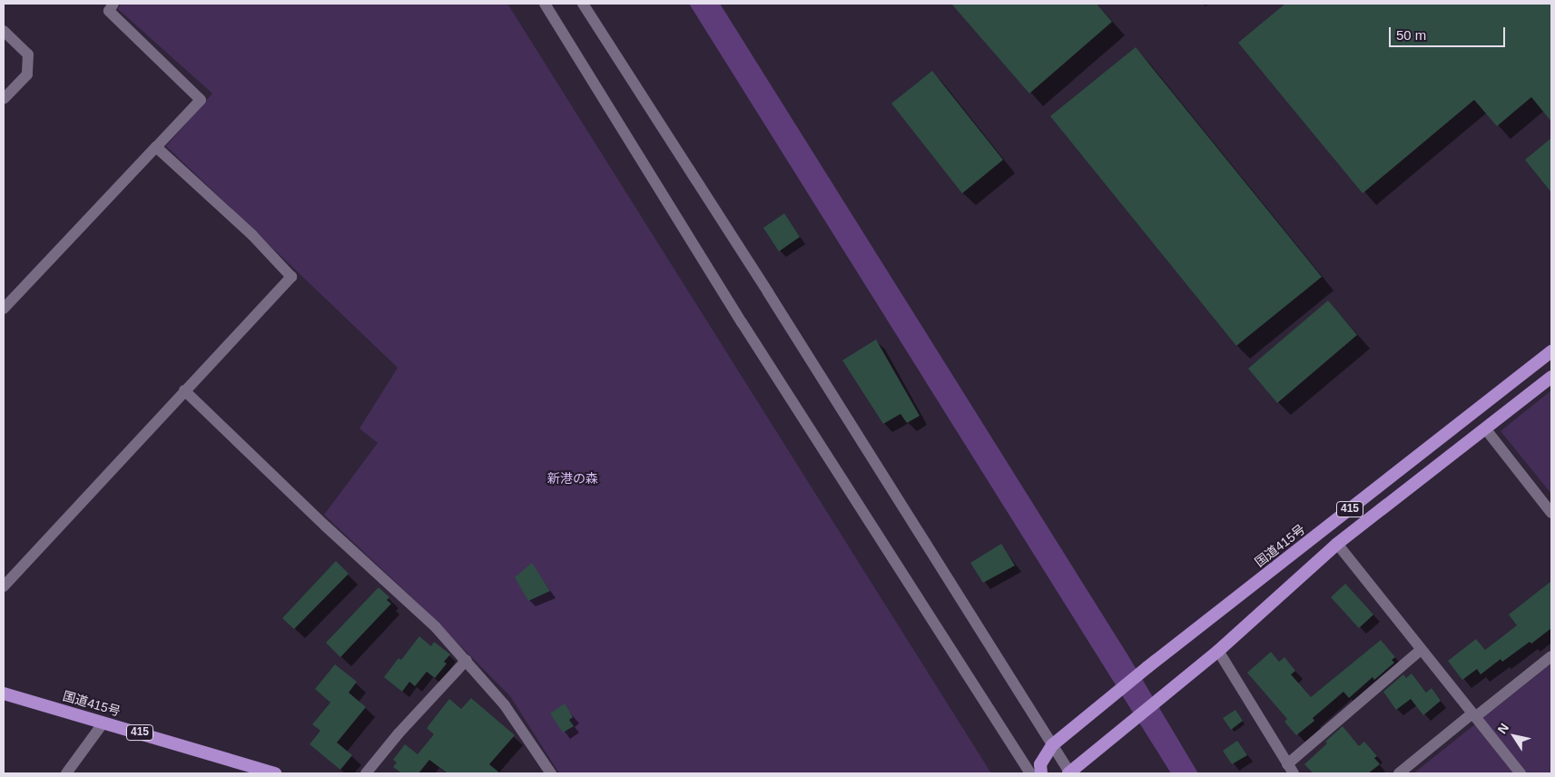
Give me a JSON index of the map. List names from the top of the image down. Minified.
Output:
{"streets":{"highway":["415","国道415号"]},"parks":["新港の森"],"scale_bar":"50 m","north":"top left"}
